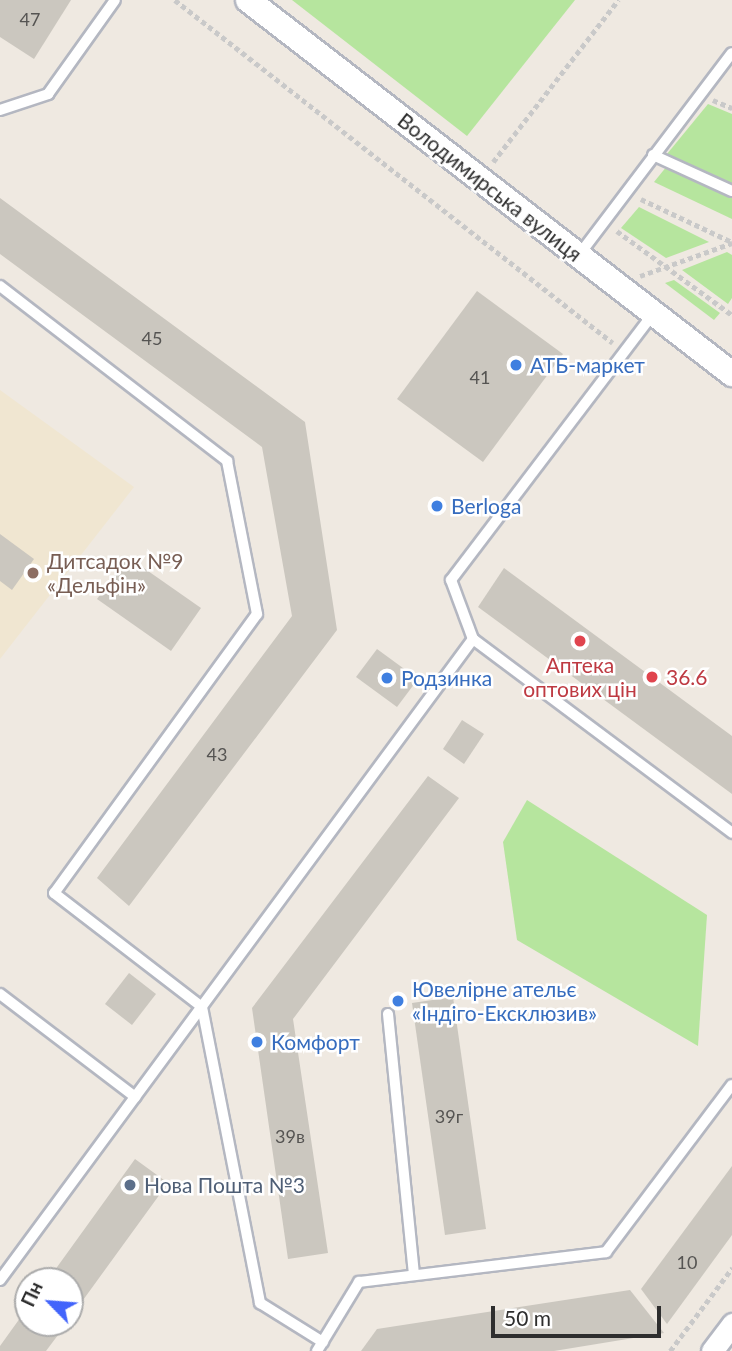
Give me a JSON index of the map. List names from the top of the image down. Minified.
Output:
{"streets":{"street":["Володимирська вулиця"]},"places":["АТБ-маркет","Berloga","Дитсадок №9 «Дельфiн»","Аптека оптових цін","36.6","Родзинка","Ювелірне ательє «Індіго-Ексклюзив»","Комфорт","Нова Пошта №3"],"house_numbers":["47","45","41","43","39г","39в","10"],"scale_bar":"50 m","north":"top left"}
